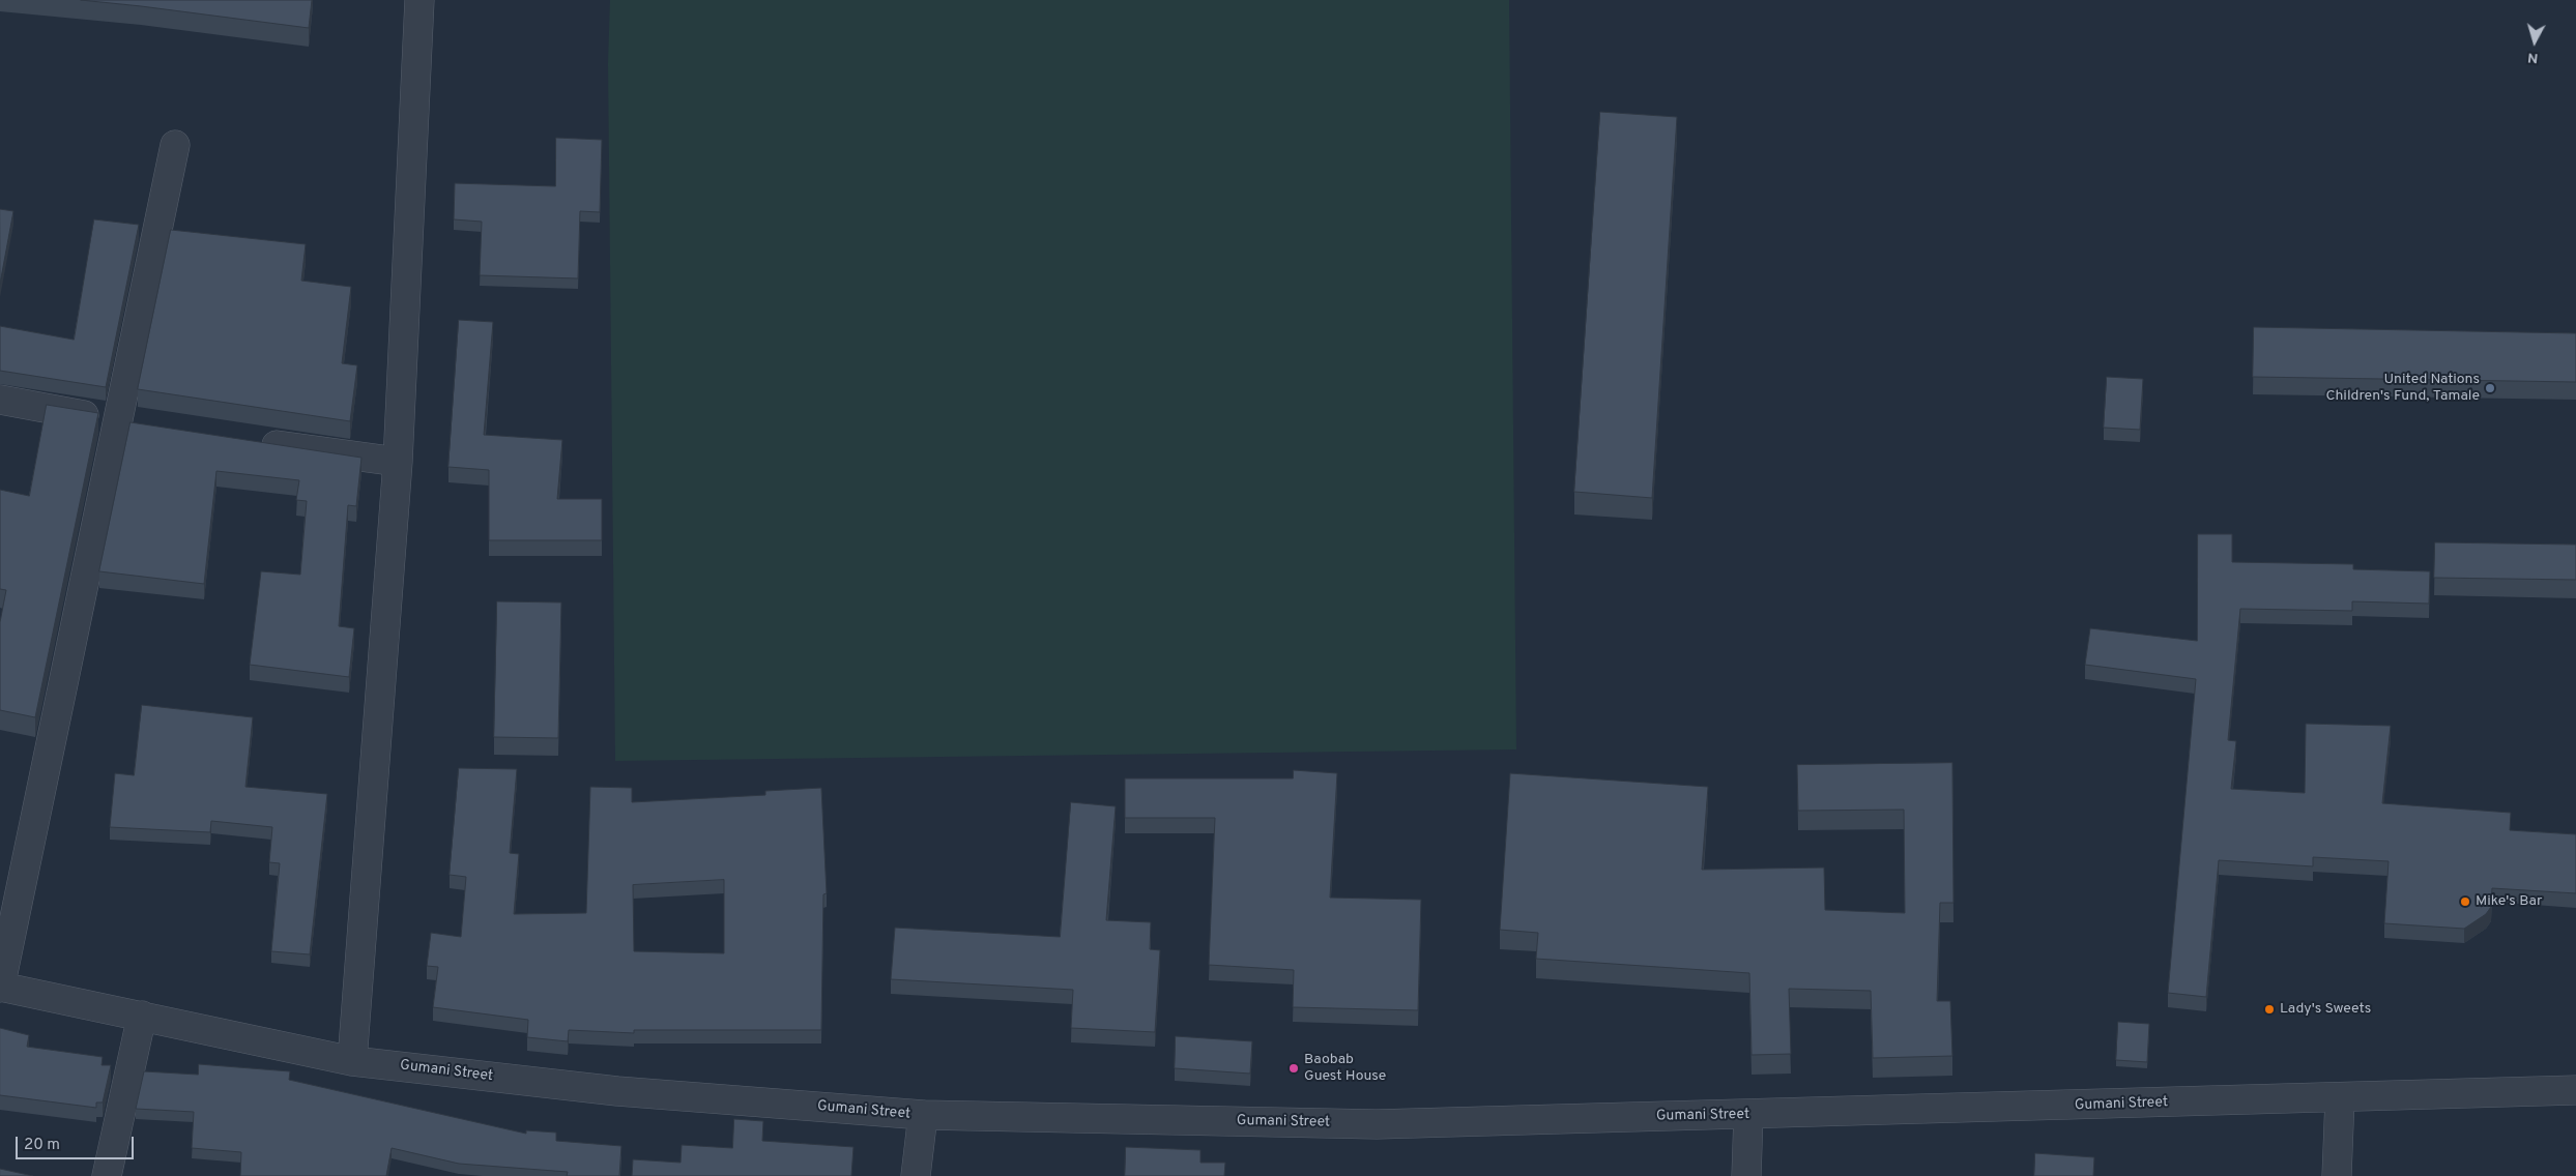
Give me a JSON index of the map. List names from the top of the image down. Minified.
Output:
{"streets":{"street":["Gumani Street"]},"places":["United Nations Children's Fund, Tamale","Mike's Bar","Lady's Sweets","Baobab Guest House"],"scale_bar":"20 m","north":"bottom"}
